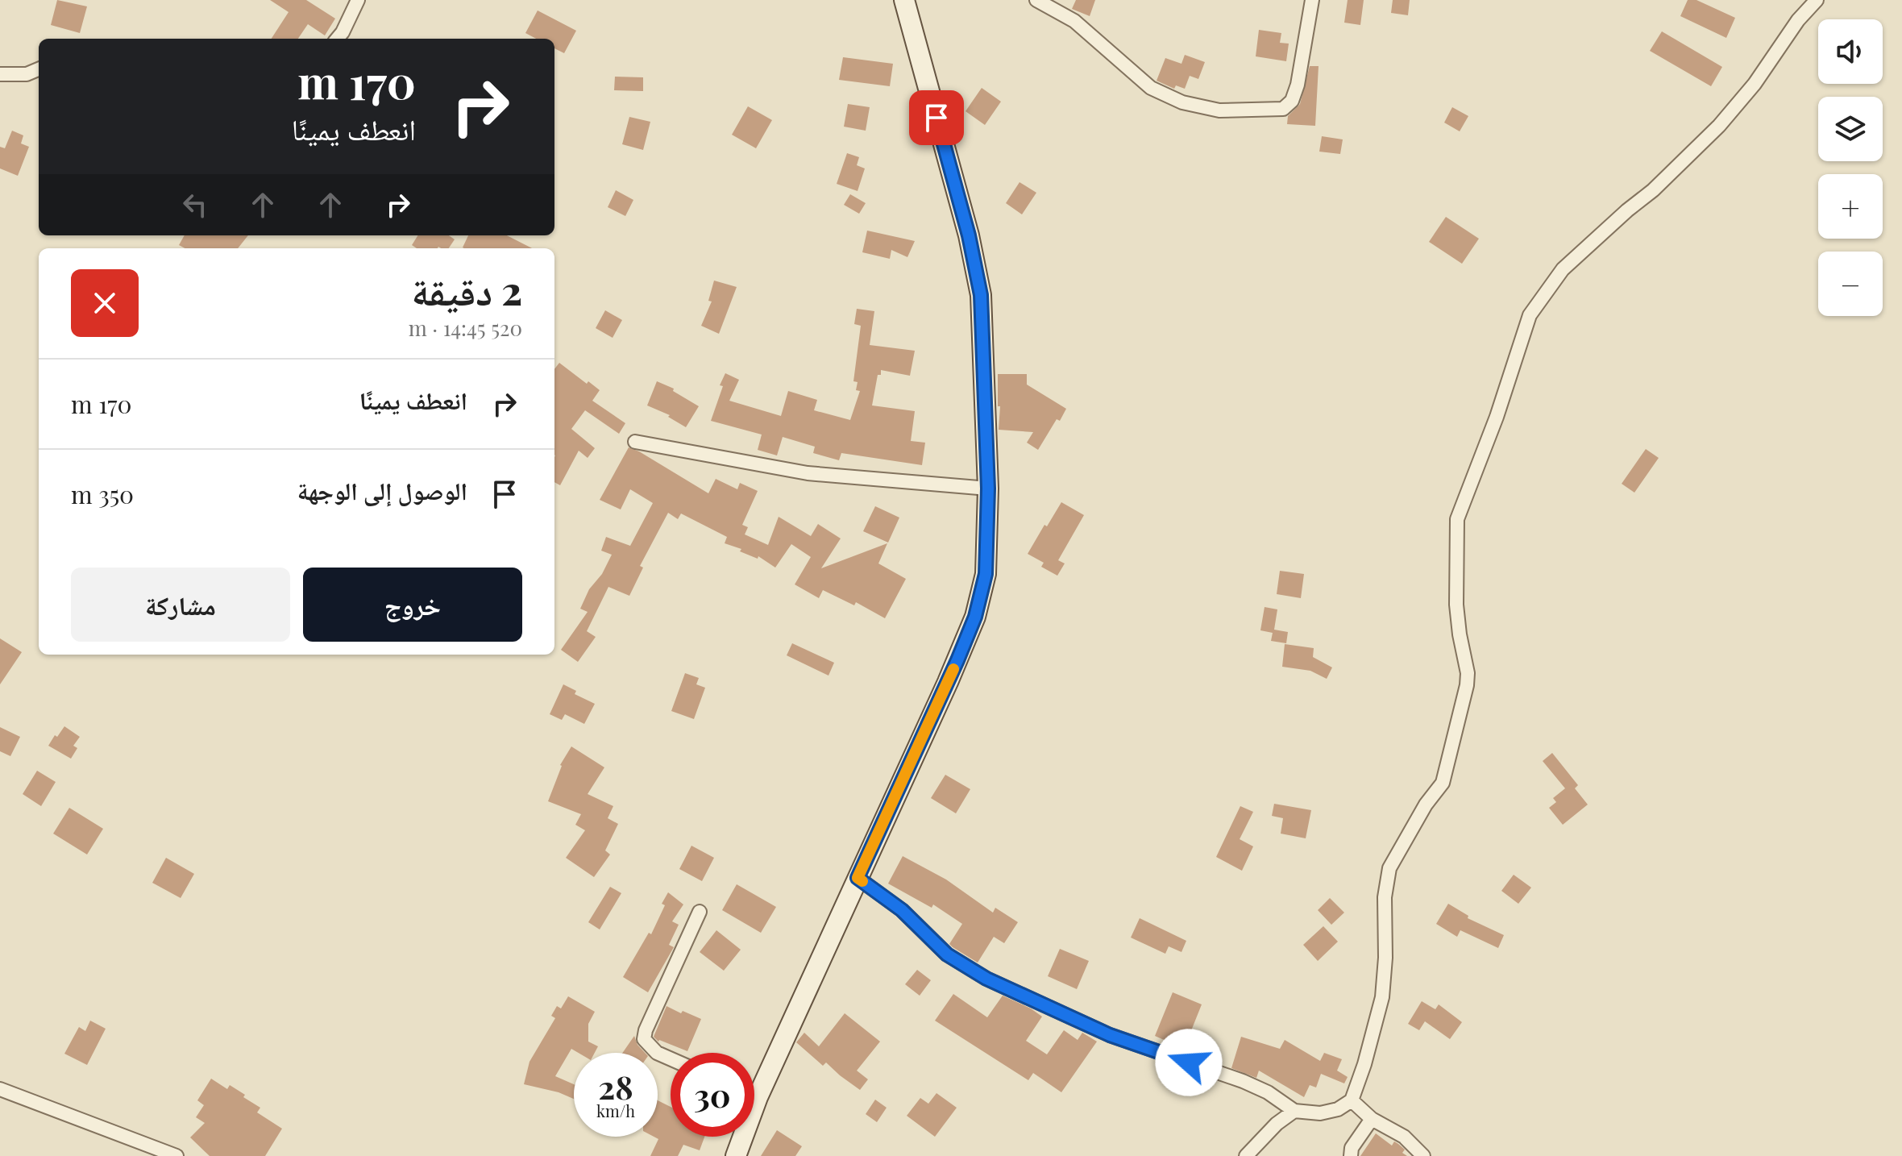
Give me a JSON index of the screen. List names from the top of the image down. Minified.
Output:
{"page":{"map_buttons":["+","−"],"turn":["170 m","انعطف يمينًا"],"heading":["2 دقيقة","520 m · 14:45"],"list":[{"name":"انعطف يمينًا","value":"170 m"},{"name":"الوصول إلى الوجهة","value":"350 m"}],"buttons":["خروج","مشاركة"],"speed":"28 km/h","limit":"30"}}
